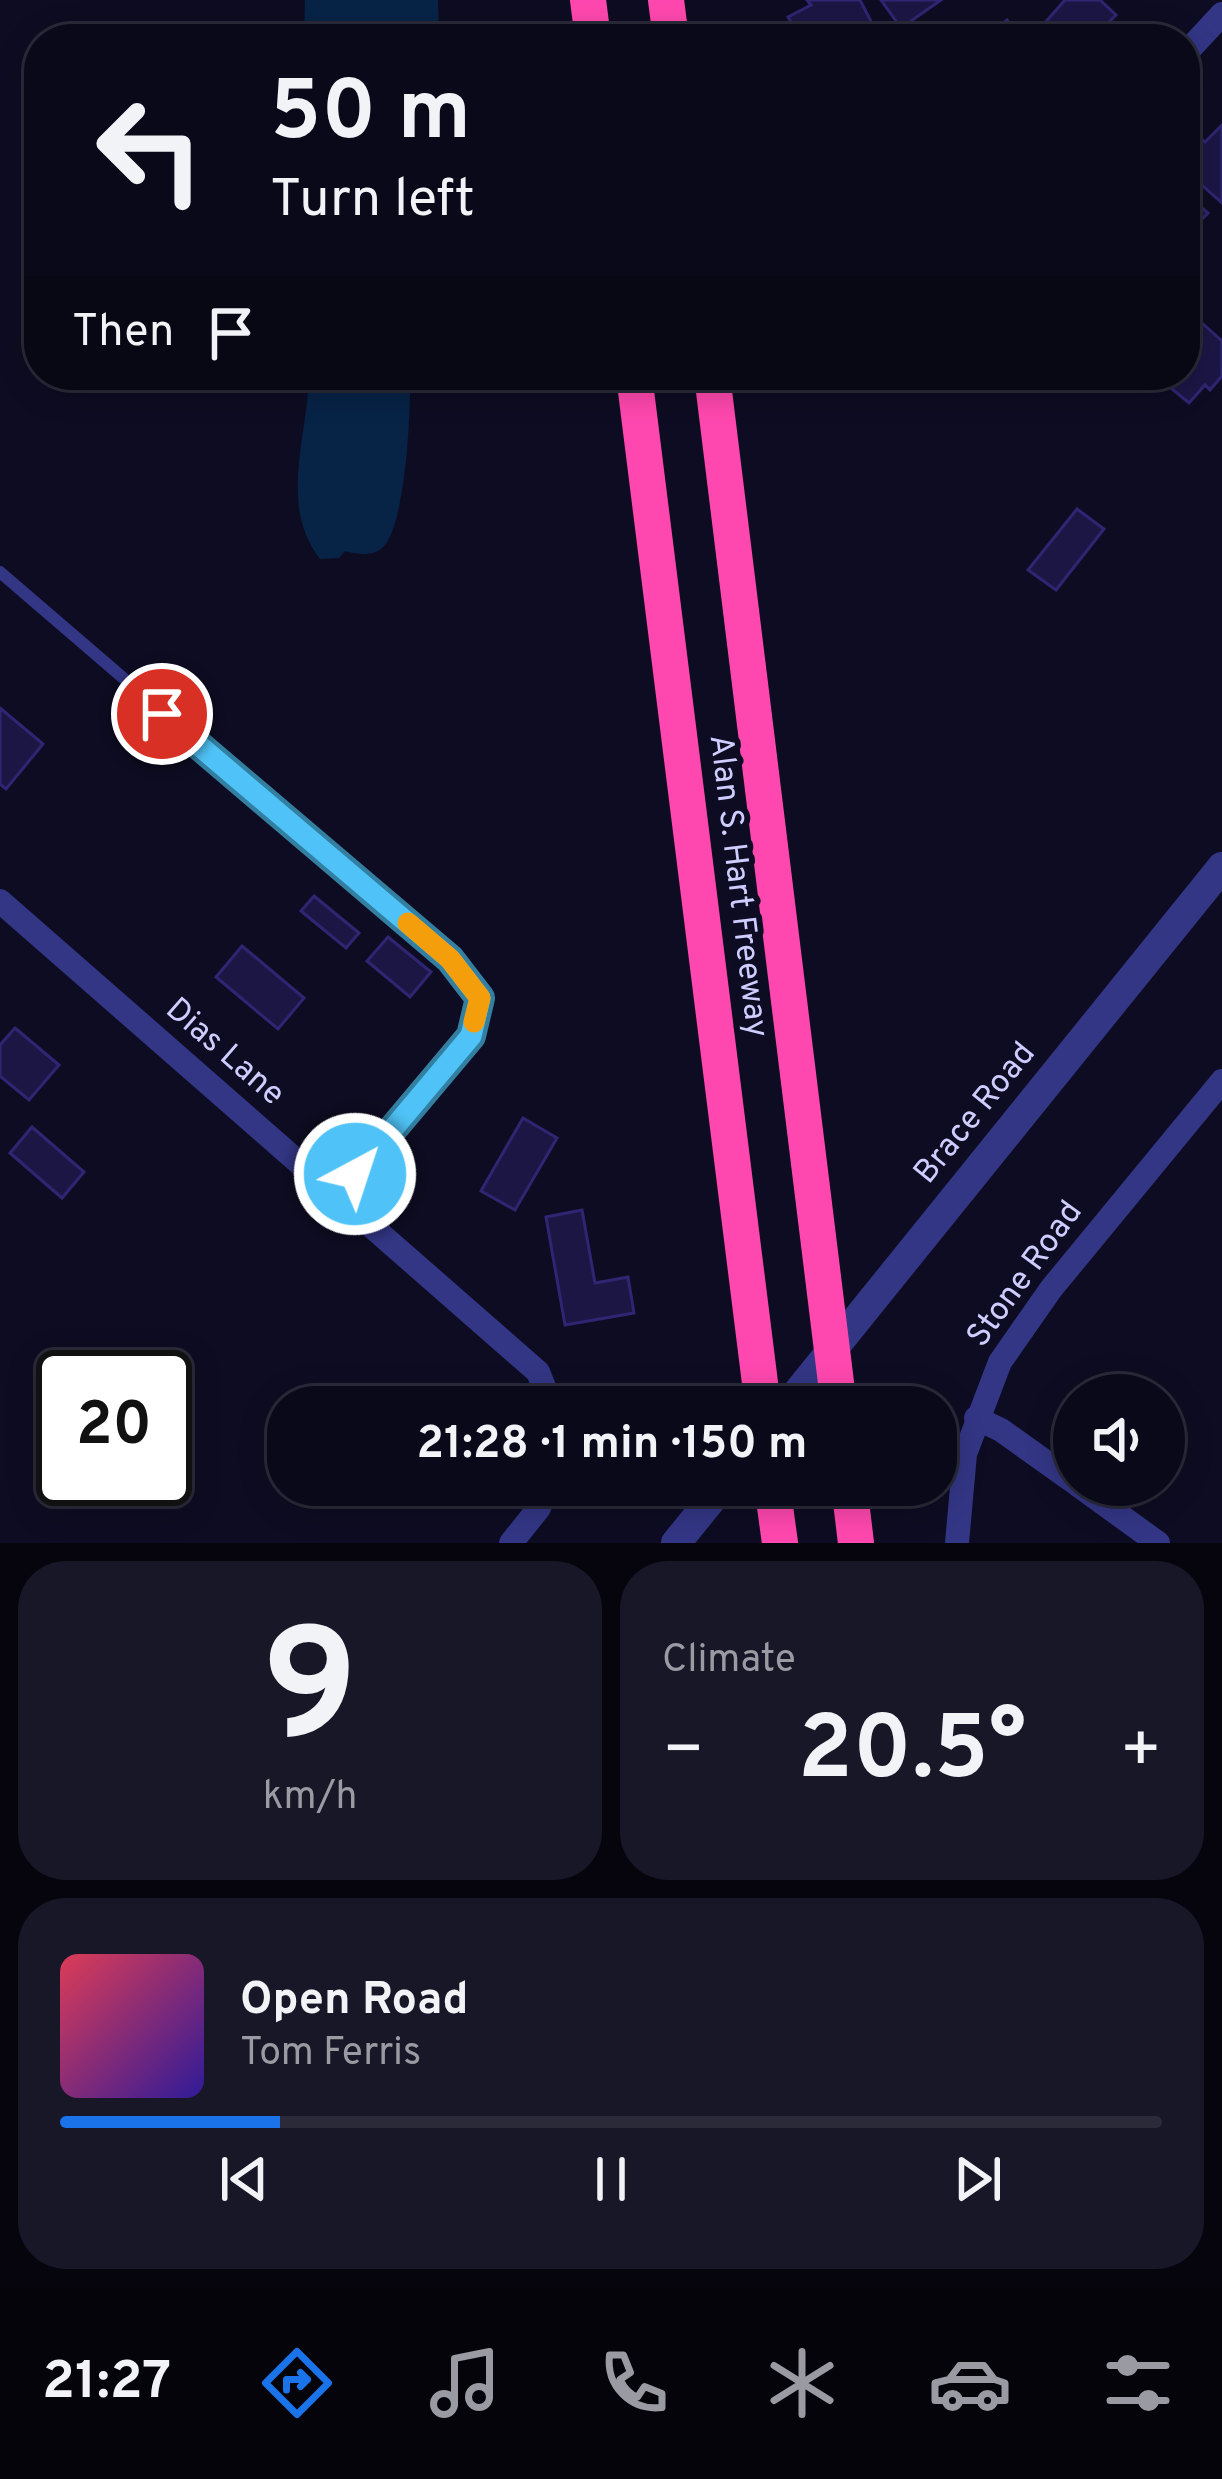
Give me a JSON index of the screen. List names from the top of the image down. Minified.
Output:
{"streets":{"highway":["Alan S. Hart Freeway"],"street":["Dias Lane","Brace Road","Stone Road"]},"page":{"turn":["50 m","Turn left"],"then":"Then","limit":"20","trip":"21:28 · 1 min · 150 m","tile":[["9","km/h"],"Climate"],"heat":["−","20.5°","+"],"song":["Open Road","Tom Ferris"],"tabs":"21:27"}}
